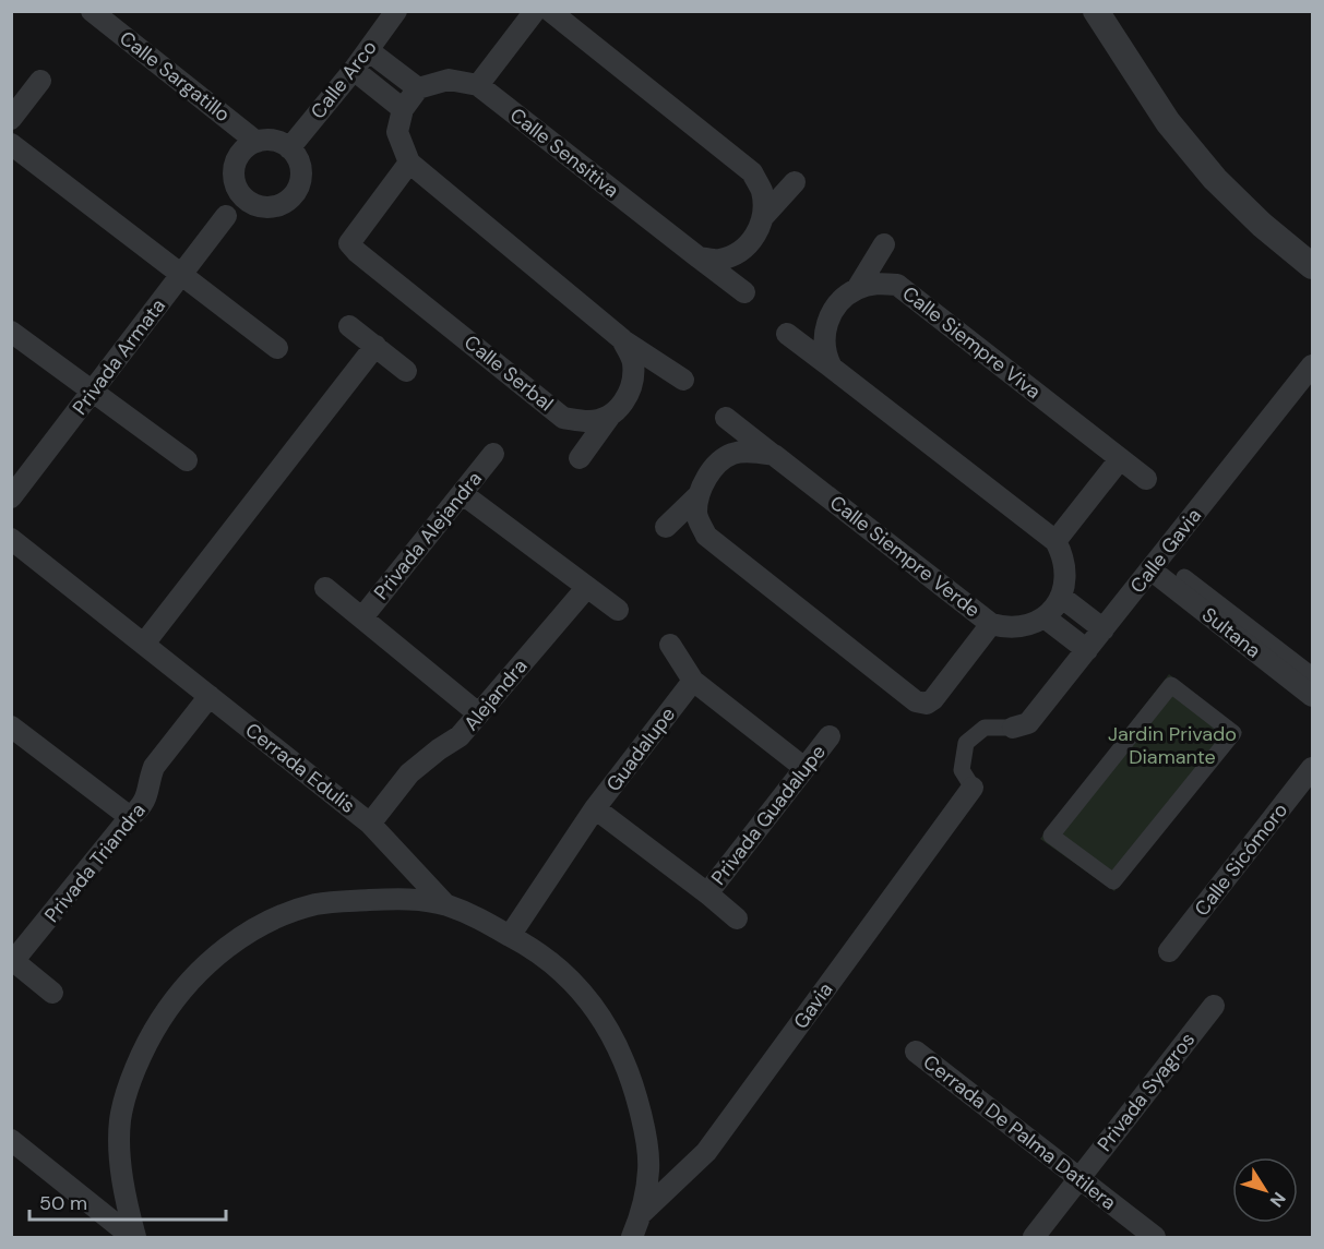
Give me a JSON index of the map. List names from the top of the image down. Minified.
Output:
{"streets":{"street":["Calle Sargatillo","Calle Arco","Calle Sensitiva","Calle Siempre Viva","Privada Armata","Calle Serbal","Privada Alejandra","Calle Gavia","Calle Siempre Verde","Sultana","Alejandra","Guadalupe","Cerrada Edulis","Privada Guadalupe","Calle Sicómoro","Privada Triandra","Gavia","Privada Syagros","Cerrada De Palma Datilera"]},"crossings":[["Calle Sargatillo","Calle Arco"],["Calle Gavia","Sultana"],["Alejandra","Cerrada Edulis"],["Cerrada Edulis","Privada Triandra"],["Privada Syagros","Cerrada De Palma Datilera"]],"parks":["Jardin Privado Diamante"],"scale_bar":"50 m","north":"bottom right"}
